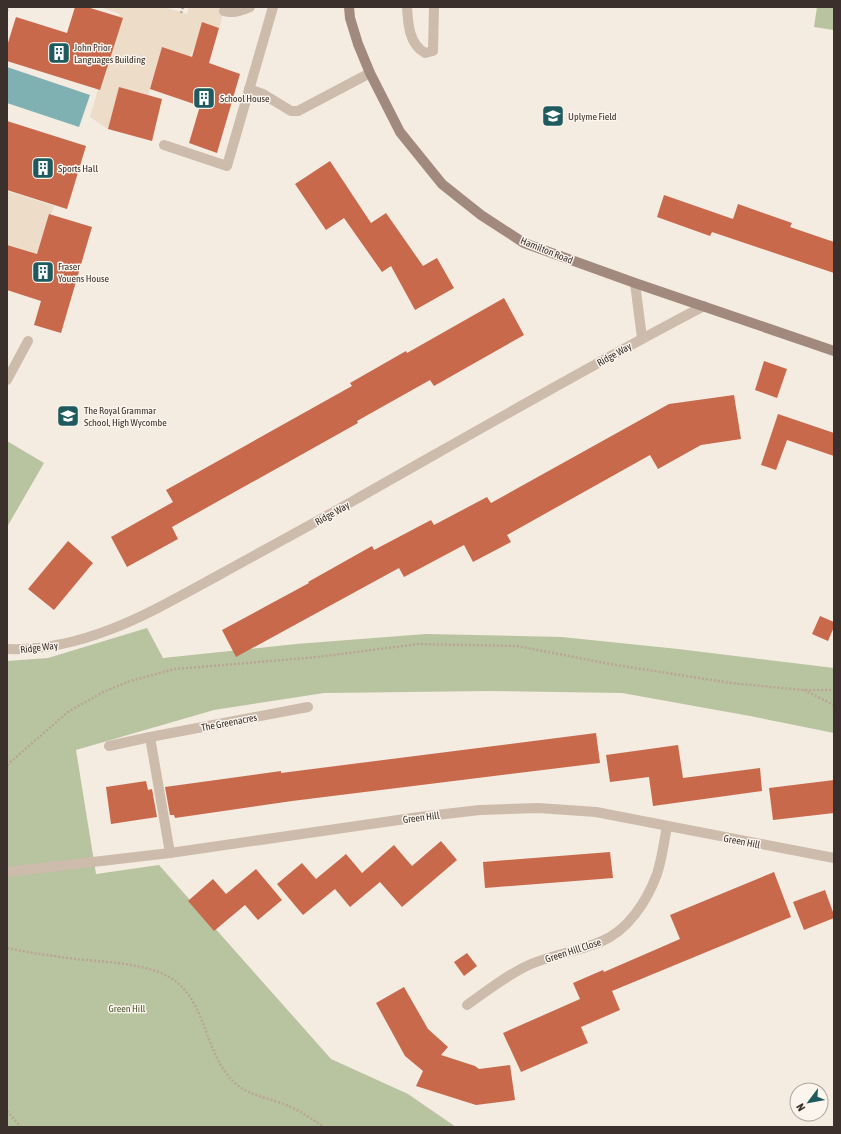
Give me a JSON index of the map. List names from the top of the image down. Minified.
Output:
{"streets":{"street":["Hamilton Road","Ridge Way","The Greenacres","Green Hill","Green Hill Close"]},"crossings":[["Hamilton Road","Ridge Way"],["Green Hill","Green Hill Close"]],"parks":["Green Hill"],"places":{"building":["John Prior Languages Building","School House","Sports Hall","Fraser Youens House"],"school or university":["Uplyme Field","The Royal Grammar School, High Wycombe"]},"north":"bottom left"}
